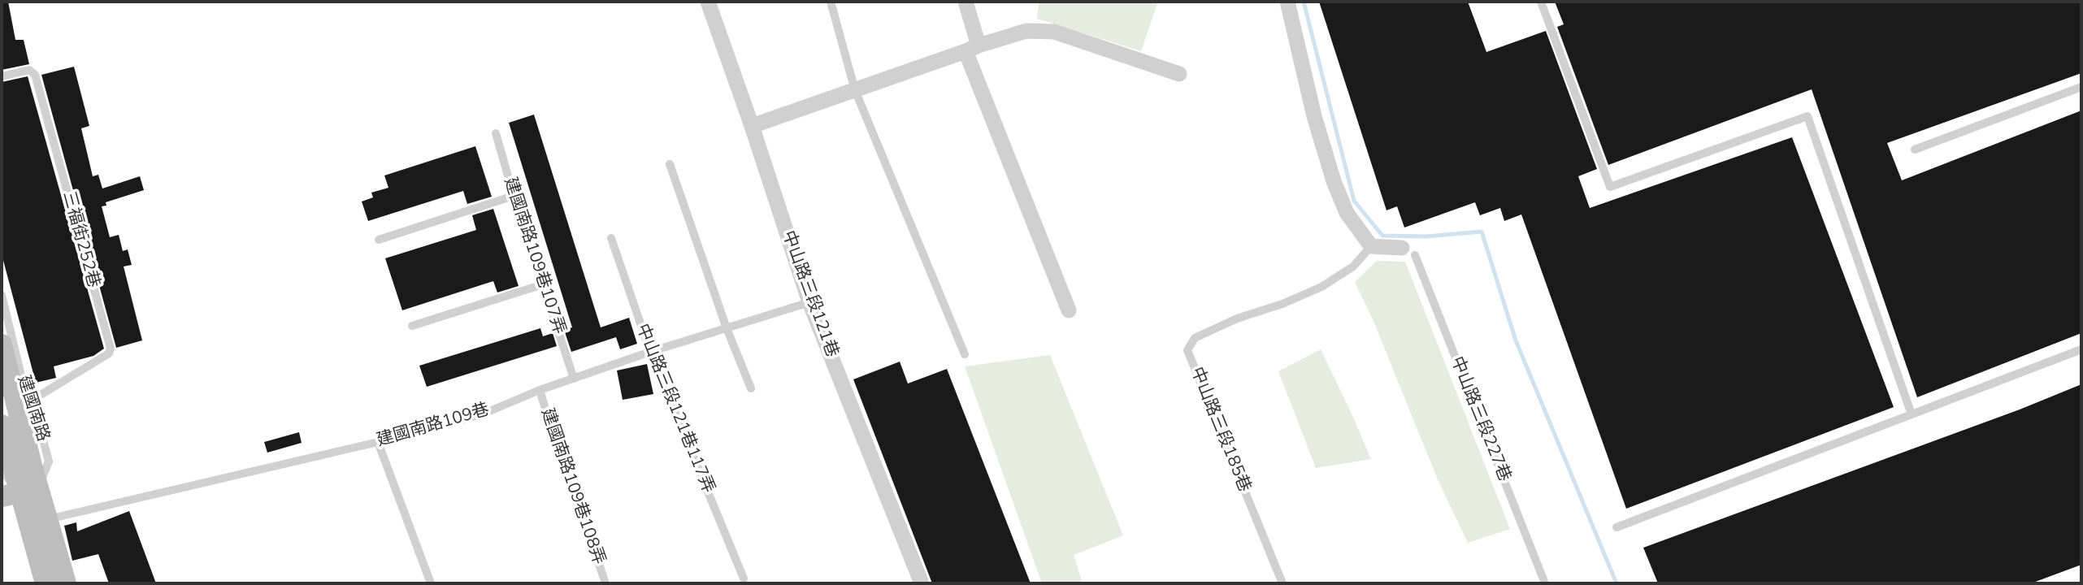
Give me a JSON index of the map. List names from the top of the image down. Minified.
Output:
{"streets":{"street":["中山路三段121巷","建國南路"],"lane":["三福街252巷","建國南路109巷107弄","中山路三段121巷117弄","中山路三段227巷","建國南路109巷","中山路三段185巷","建國南路109巷108弄"]},"crossings":[["三福街252巷","建國南路"],["建國南路109巷107弄","建國南路109巷"],["中山路三段121巷","建國南路109巷"],["建國南路","建國南路109巷"],["中山路三段121巷117弄","建國南路109巷"],["建國南路109巷","建國南路109巷108弄"]]}
